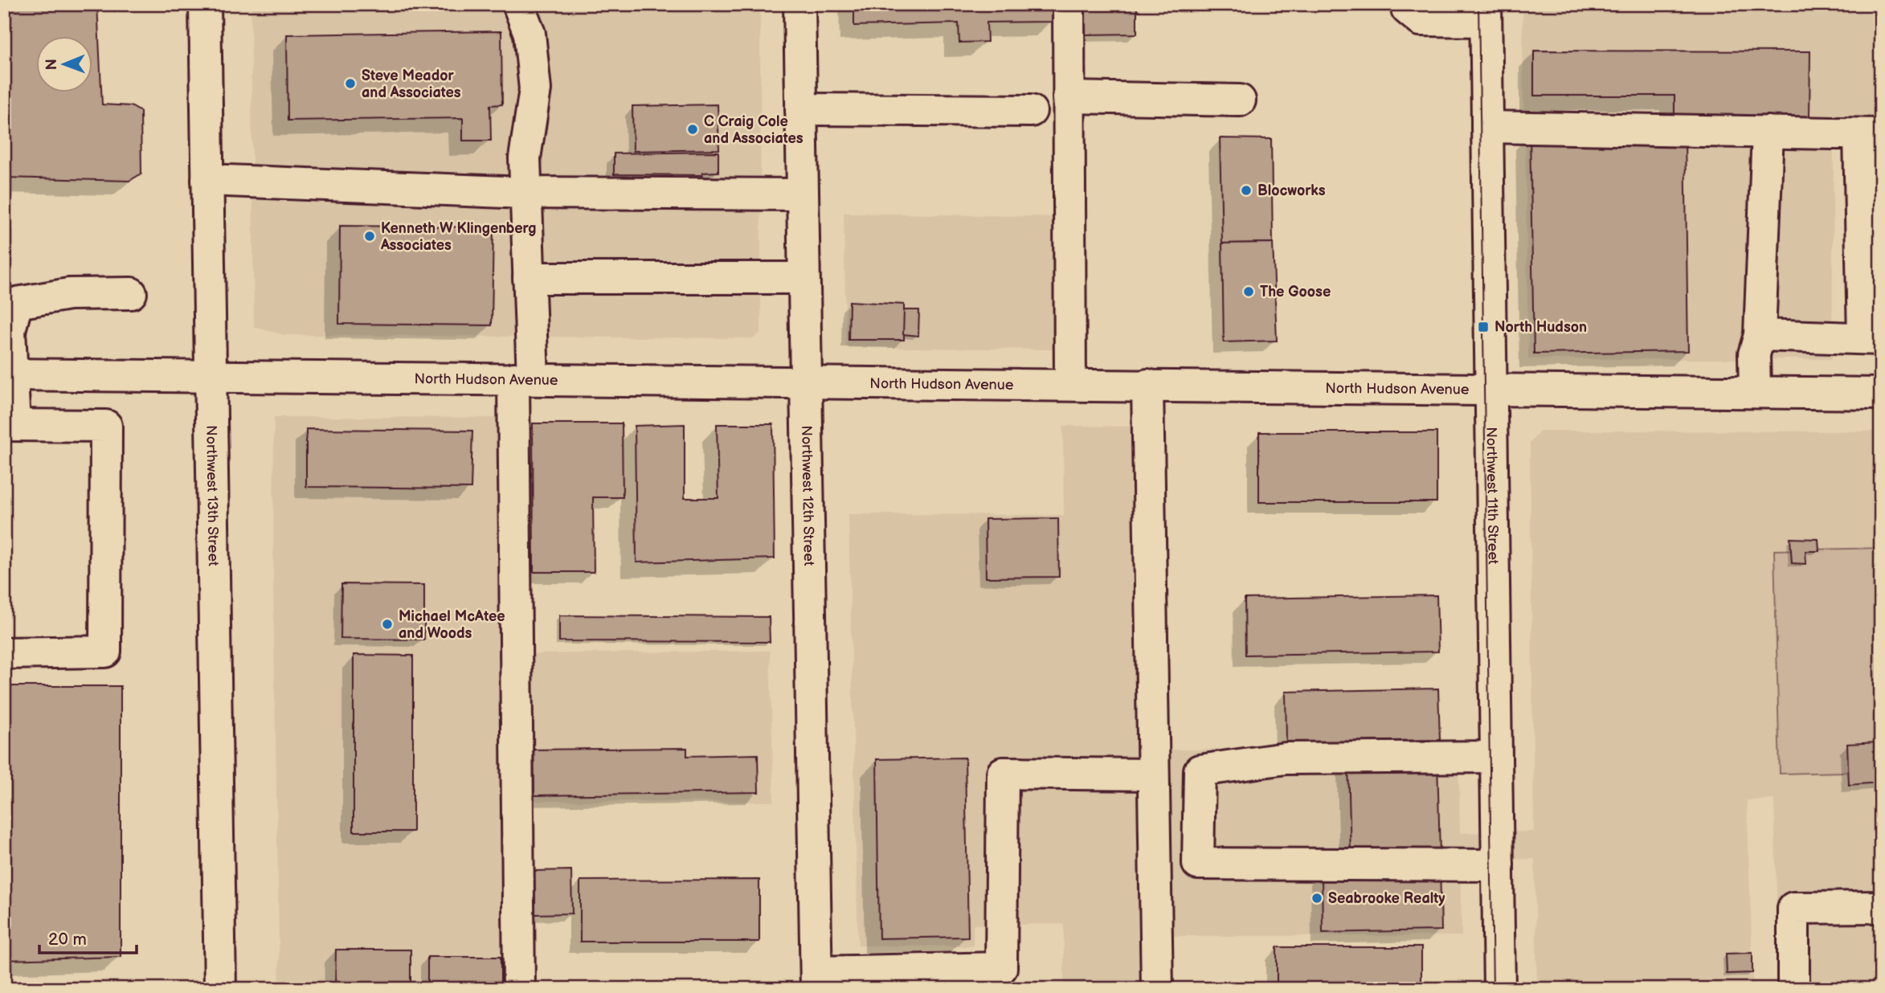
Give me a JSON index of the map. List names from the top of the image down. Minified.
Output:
{"streets":{"street":["North Hudson Avenue","Northwest 13th Street","Northwest 12th Street","Northwest 11th Street"]},"crossings":[["North Hudson Avenue","Northwest 13th Street"],["North Hudson Avenue","Northwest 12th Street"],["North Hudson Avenue","Northwest 11th Street"]],"places":{"other":["Steve Meador and Associates","C Craig Cole and Associates","Blocworks","Kenneth W Klingenberg Associates","The Goose","Michael McAtee and Woods","Seabrooke Realty"],"transit":["North Hudson"]},"scale_bar":"20 m","north":"left"}
